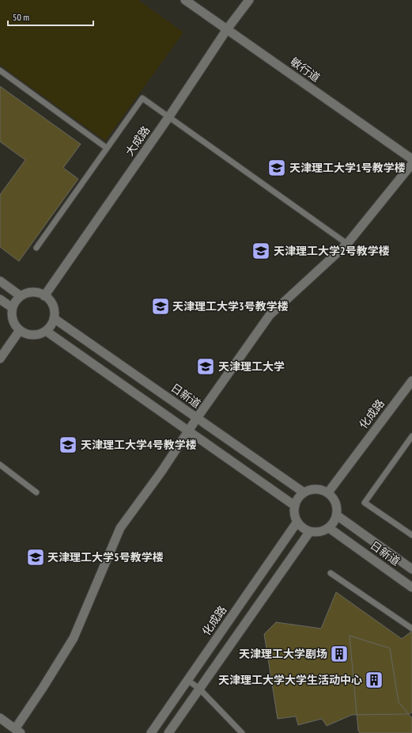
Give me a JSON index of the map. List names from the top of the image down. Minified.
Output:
{"streets":{"street":["敏行道","大成路","日新道","化成路"]},"crossings":[["敏行道","大成路"],["大成路","日新道"],["日新道","化成路"]],"places":{"school or university":["天津理工大学1号教学楼","天津理工大学2号教学楼","天津理工大学3号教学楼","天津理工大学","天津理工大学4号教学楼","天津理工大学5号教学楼"],"building":["天津理工大学剧场","天津理工大学大学生活动中心"]},"scale_bar":"50 m"}
